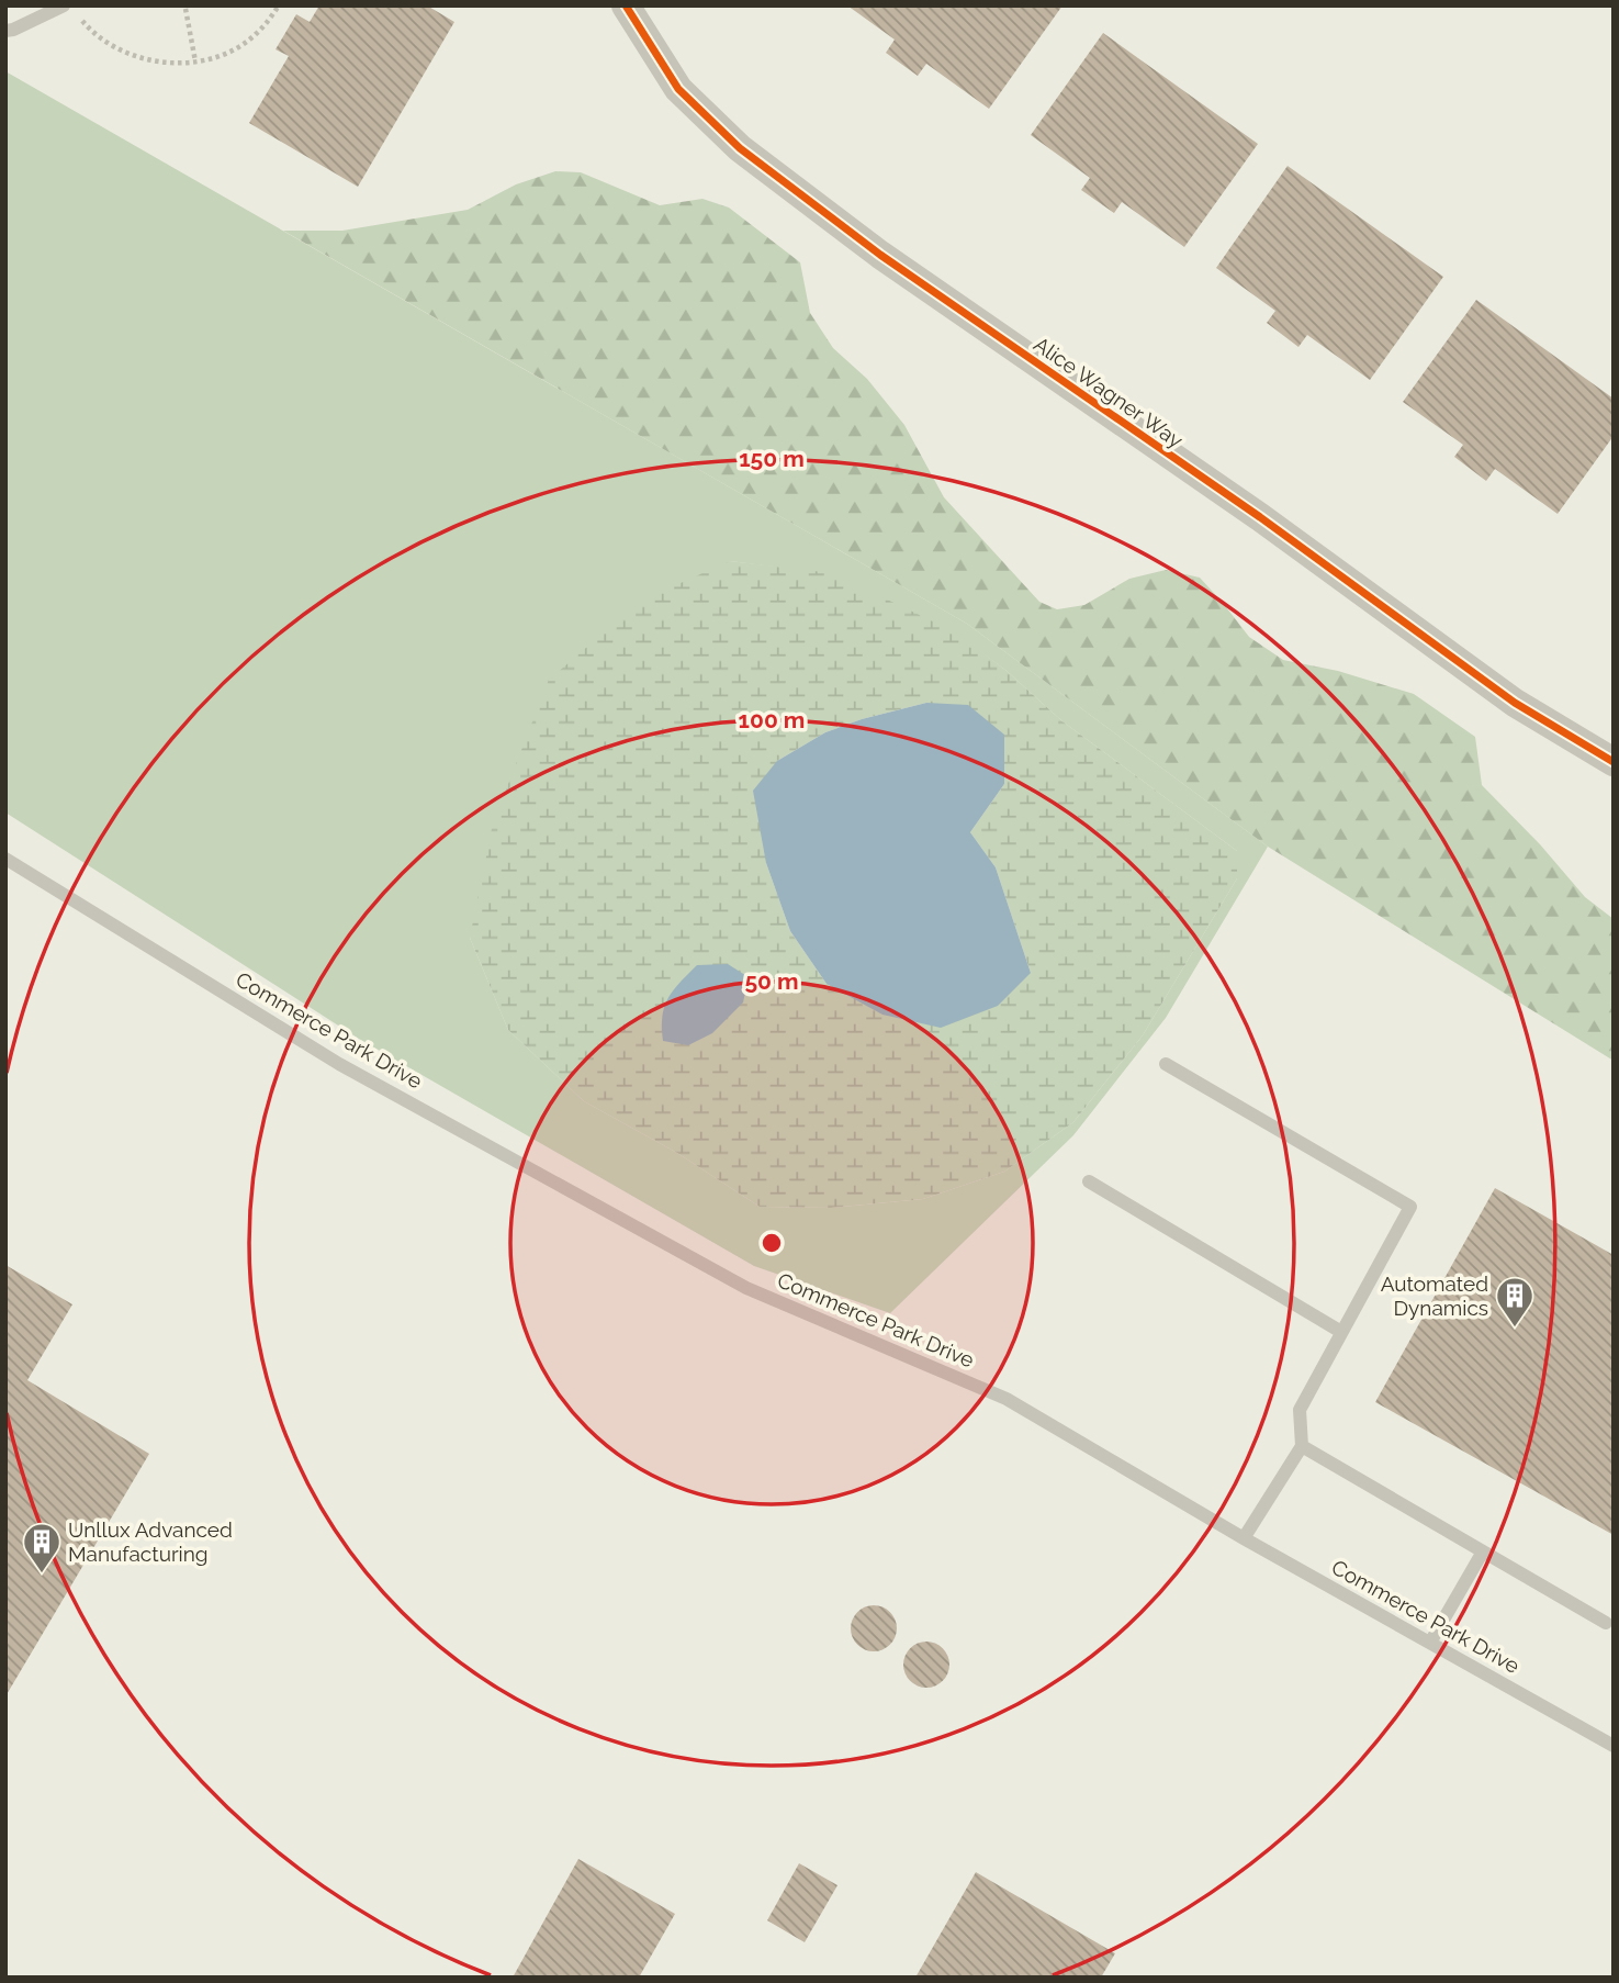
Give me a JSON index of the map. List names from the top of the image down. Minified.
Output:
{"streets":{"street":["Alice Wagner Way"],"lane":["Commerce Park Drive"]},"places":{"building":["Automated Dynamics","Unllux Advanced Manufacturing"]},"rings":["150 m","100 m","50 m"]}
